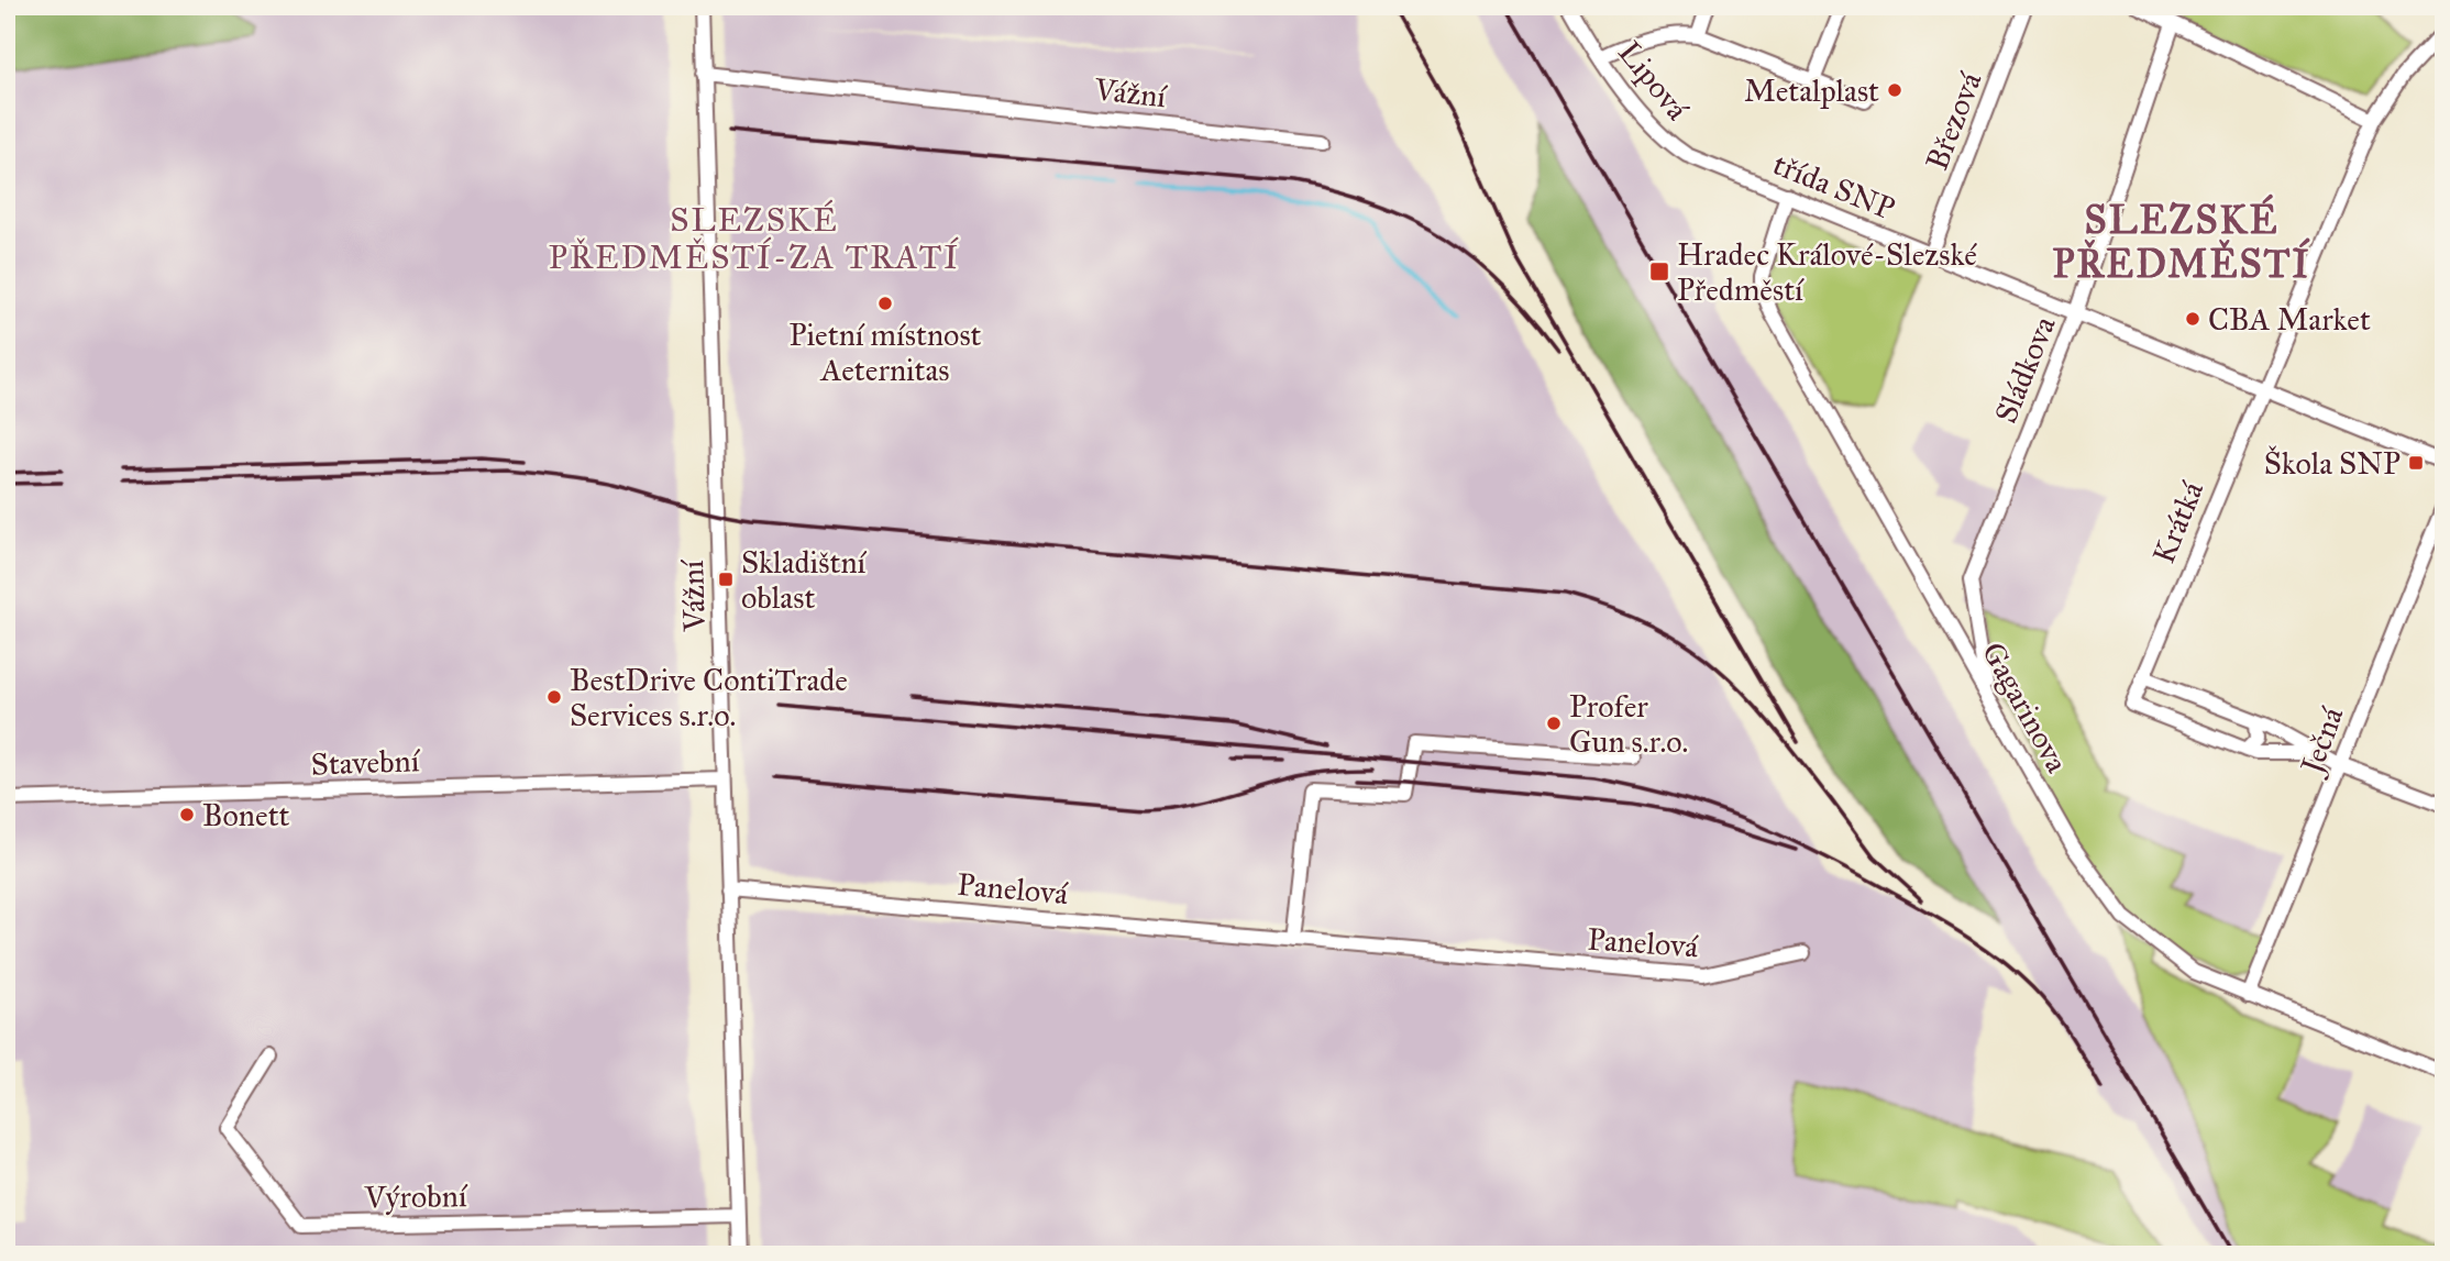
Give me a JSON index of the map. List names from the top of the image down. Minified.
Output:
{"streets":{"street":["Lipová","Vážní","Březová","třída SNP","Sládkova","Krátká","Gagarinova","Ječná","Stavební","Panelová","Výrobní"]},"crossings":[["Lipová","třída SNP"],["Vážní","Stavební"],["Vážní","Panelová"],["Vážní","Výrobní"],["Březová","třída SNP"],["třída SNP","Sládkova"],["třída SNP","Krátká"],["třída SNP","Gagarinova"],["Sládkova","Gagarinova"],["Gagarinova","Ječná"]],"districts":["SLEZSKÉ PŘEDMĚSTÍ-ZA TRATÍ","SLEZSKÉ PŘEDMĚSTÍ"],"places":{"other":["Metalplast","Pietní místnost Aeternitas","CBA Market","BestDrive ContiTrade Services s.r.o.","Profer Gun s.r.o.","Bonett"],"transit":["Hradec Králové-Slezské Předměstí","Škola SNP","Skladištní oblast"]}}
